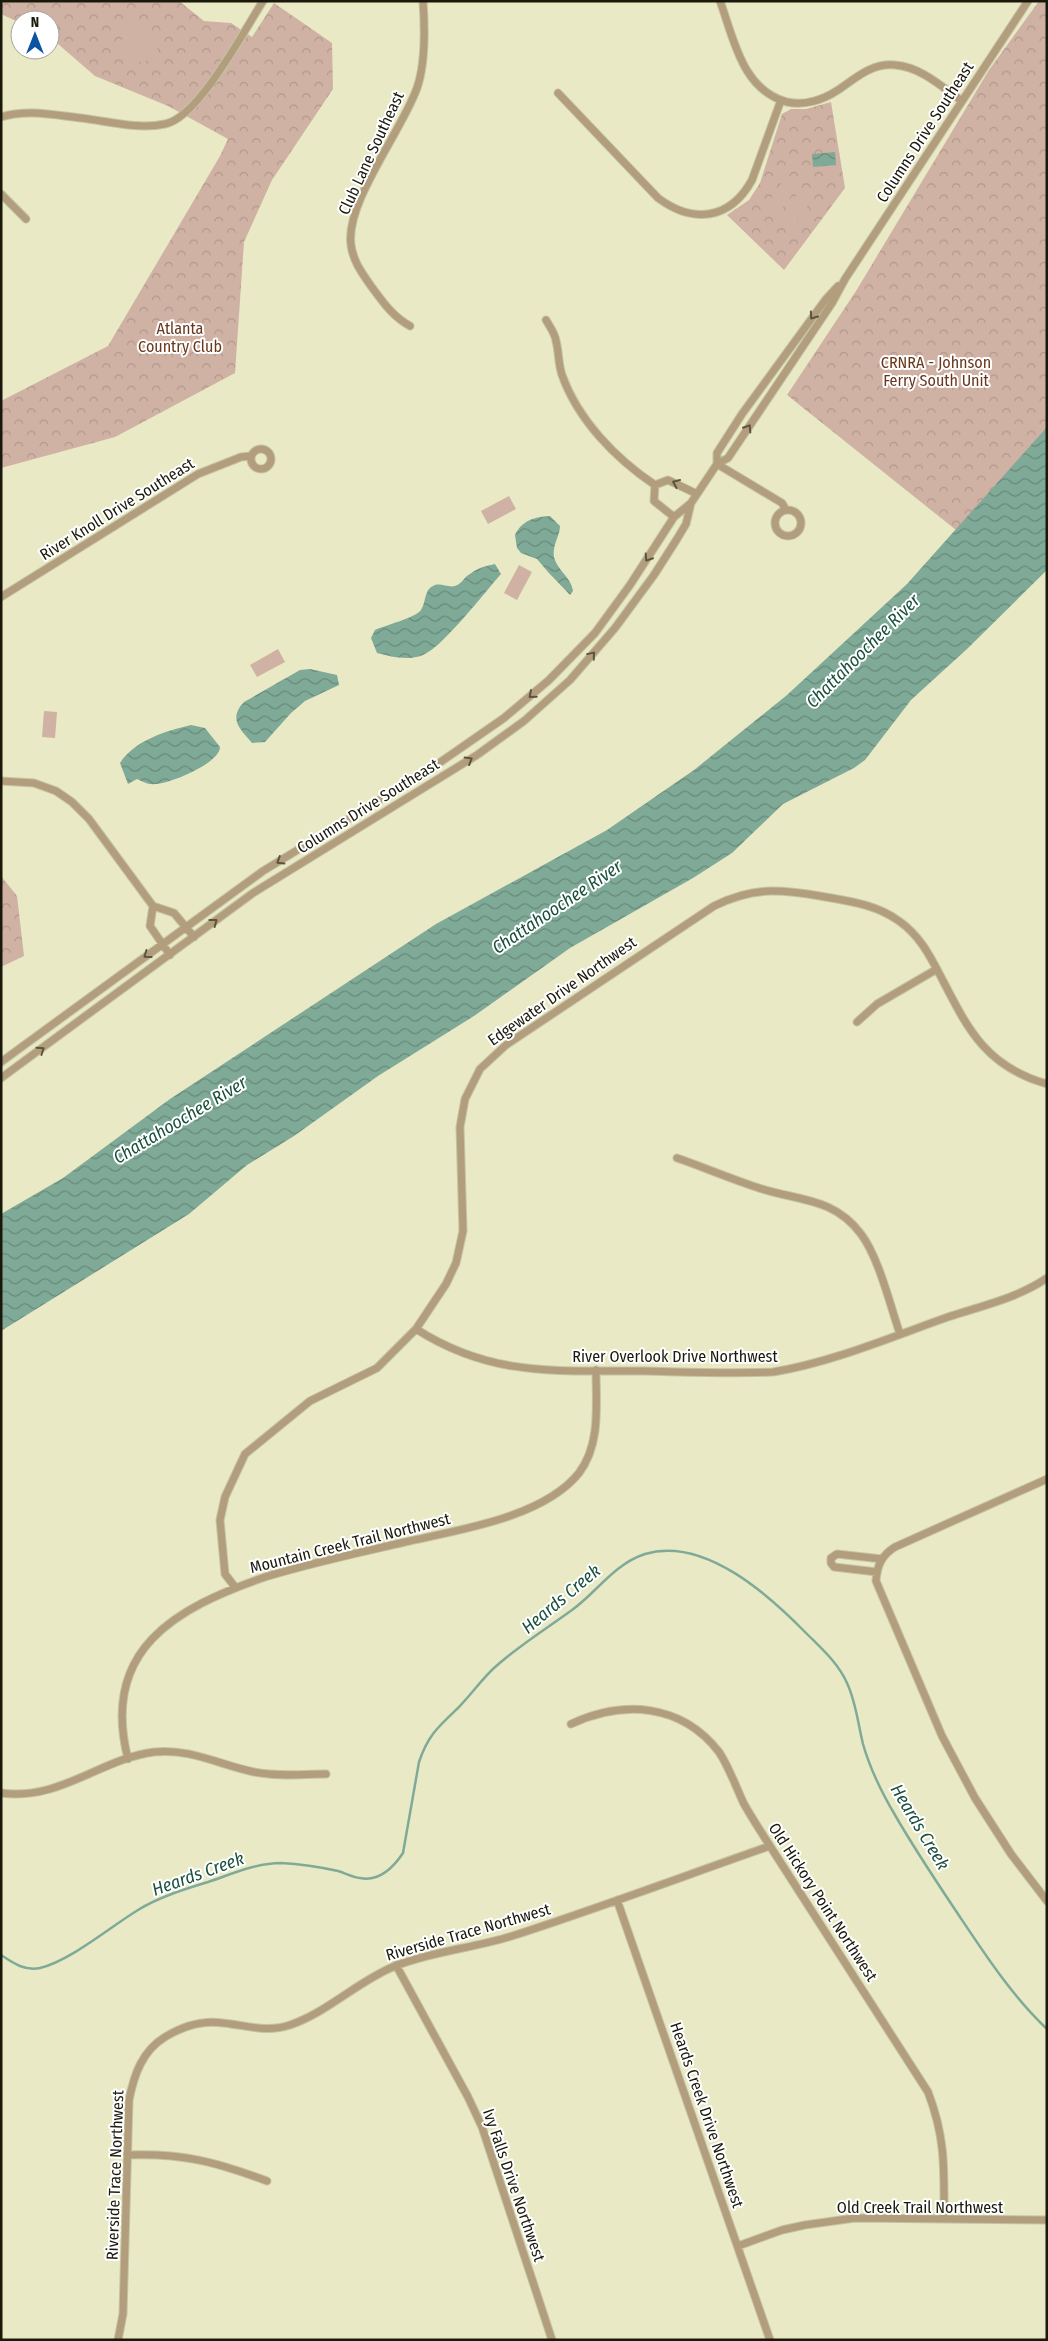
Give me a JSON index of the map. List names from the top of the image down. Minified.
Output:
{"streets":{"street":["Columns Drive Southeast","Club Lane Southeast","River Knoll Drive Southeast","Edgewater Drive Northwest","River Overlook Drive Northwest","Mountain Creek Trail Northwest","Old Hickory Point Northwest","Riverside Trace Northwest","Heards Creek Drive Northwest","Ivy Falls Drive Northwest","Old Creek Trail Northwest"]},"crossings":[["Edgewater Drive Northwest","River Overlook Drive Northwest"],["Edgewater Drive Northwest","Mountain Creek Trail Northwest"],["River Overlook Drive Northwest","Mountain Creek Trail Northwest"],["Old Hickory Point Northwest","Riverside Trace Northwest"],["Old Hickory Point Northwest","Old Creek Trail Northwest"],["Riverside Trace Northwest","Heards Creek Drive Northwest"],["Riverside Trace Northwest","Ivy Falls Drive Northwest"],["Heards Creek Drive Northwest","Old Creek Trail Northwest"]],"water":["Chattahoochee River","Heards Creek"],"parks":["Atlanta Country Club","CRNRA - Johnson Ferry South Unit"],"north":"top"}
